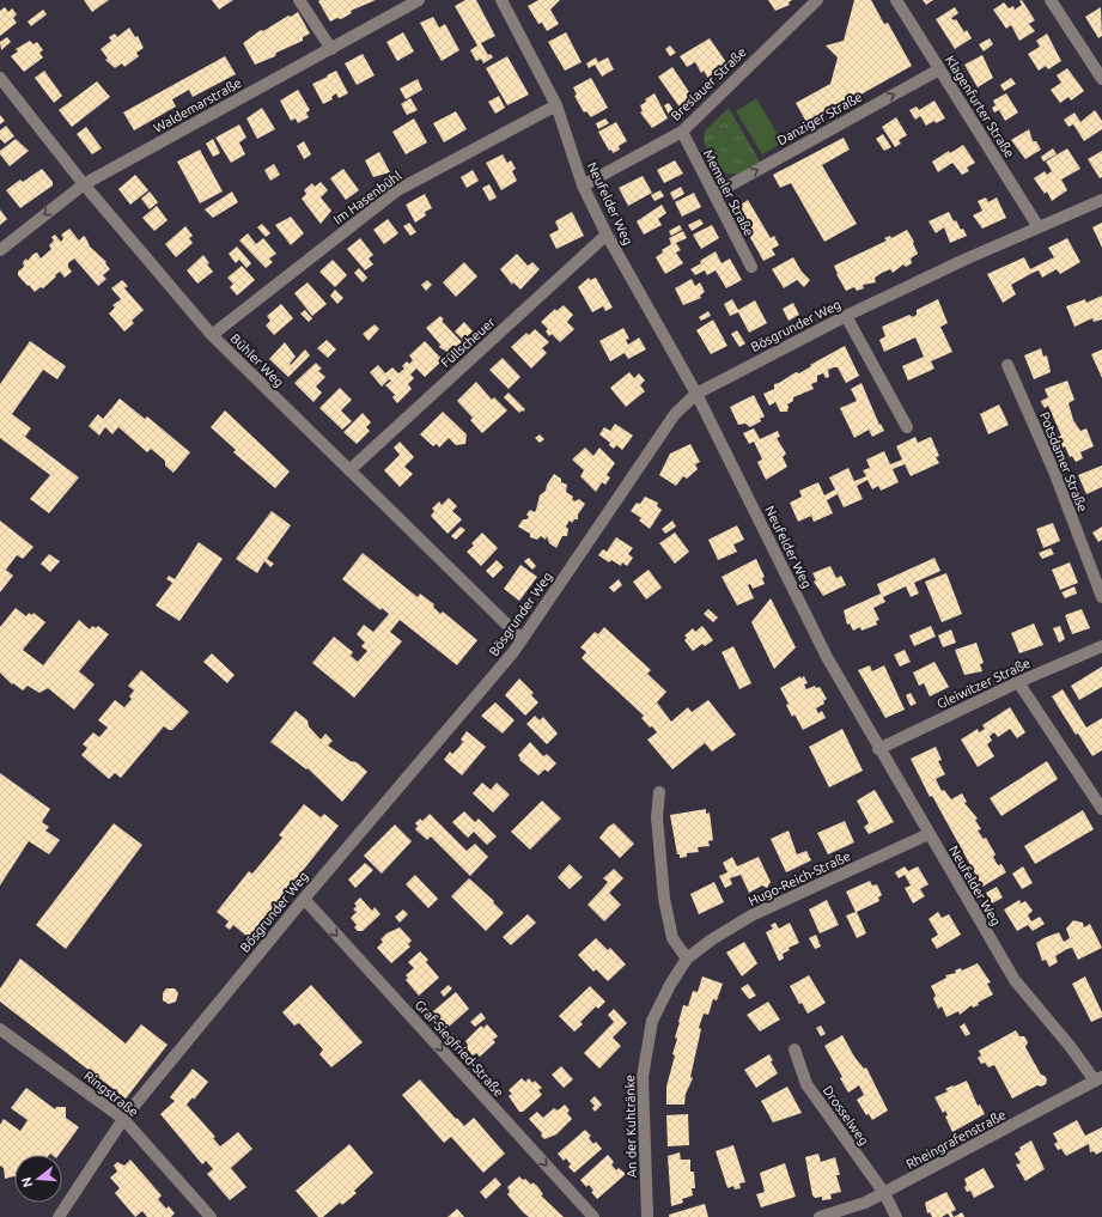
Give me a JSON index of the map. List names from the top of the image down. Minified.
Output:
{"streets":{"street":["Breslauer Straße","Waldemarstraße","Klagenfurter Straße","Danziger Straße","Memeler Straße","Im Hasenbühl","Neufelder Weg","Bösgrunder Weg","Füllscheuer","Bühler Weg","Potsdamer Straße","Gleiwitzer Straße","Hugo-Reich-Straße","Graf-Siegfried-Straße","Ringstraße","Drosselweg","An der Kuhtränke","Rheingrafenstraße"]},"crossings":[["Breslauer Straße","Memeler Straße"],["Breslauer Straße","Neufelder Weg"],["Waldemarstraße","Bühler Weg"],["Klagenfurter Straße","Danziger Straße"],["Klagenfurter Straße","Bösgrunder Weg"],["Danziger Straße","Memeler Straße"],["Im Hasenbühl","Neufelder Weg"],["Im Hasenbühl","Bühler Weg"],["Neufelder Weg","Bösgrunder Weg"],["Neufelder Weg","Füllscheuer"],["Neufelder Weg","Gleiwitzer Straße"],["Neufelder Weg","Hugo-Reich-Straße"],["Neufelder Weg","Rheingrafenstraße"],["Bösgrunder Weg","Bühler Weg"],["Bösgrunder Weg","Graf-Siegfried-Straße"],["Bösgrunder Weg","Ringstraße"],["Füllscheuer","Bühler Weg"],["Hugo-Reich-Straße","An der Kuhtränke"],["Drosselweg","Rheingrafenstraße"]],"one_way":["Danziger Straße","Graf-Siegfried-Straße"],"north":"left"}
